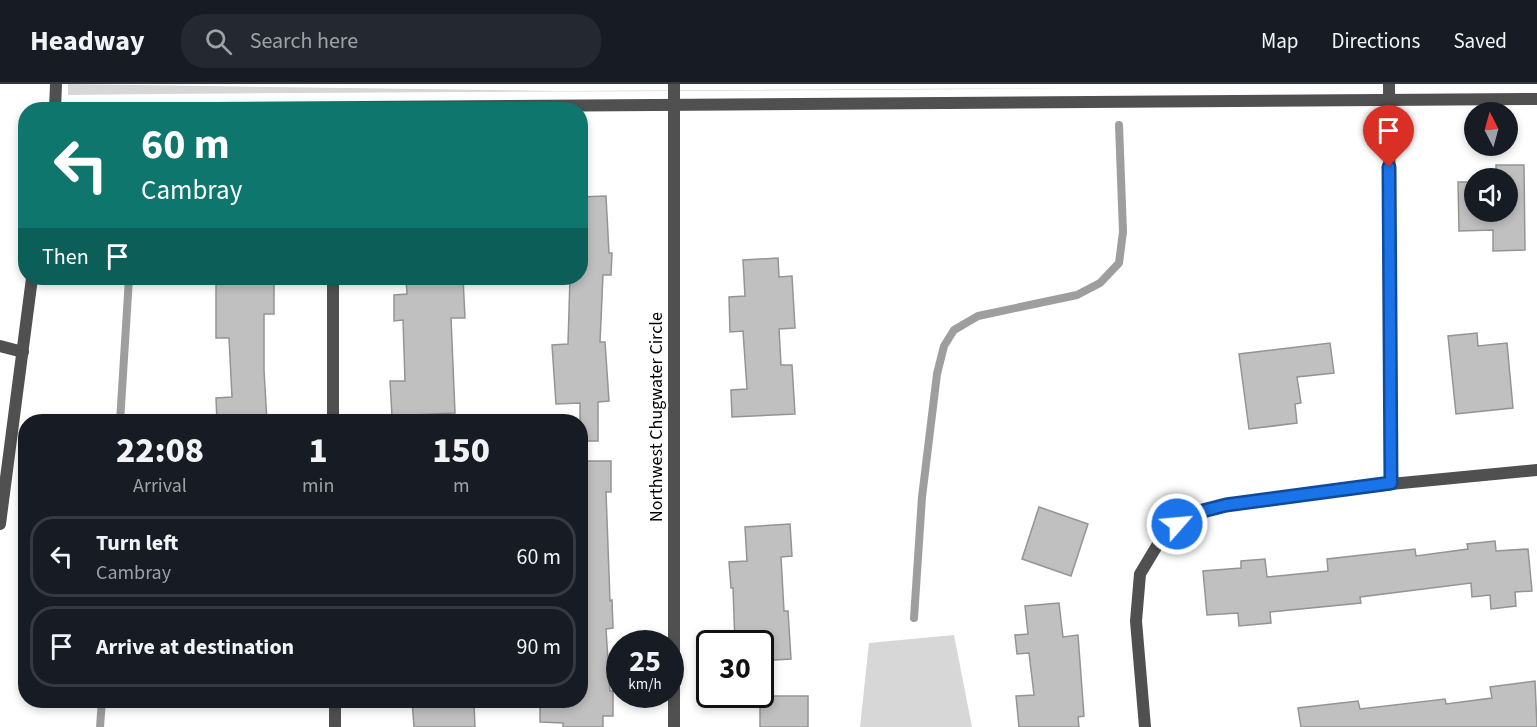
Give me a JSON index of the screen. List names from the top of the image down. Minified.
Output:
{"streets":{"street":["Northwest Chugwater Circle"]},"north":"top","page":{"header":"Headway","search":"Search here","nav":["Map","Directions","Saved"],"turn":["60 m","Cambray"],"then":"Then","eta":["22:08","Arrival","1","min","150","m"],"list":[{"name":"Turn left","note":"Cambray","value":"60 m"},{"name":"Arrive at destination","value":"90 m"}],"speed":"25 km/h","limit":"30"}}
